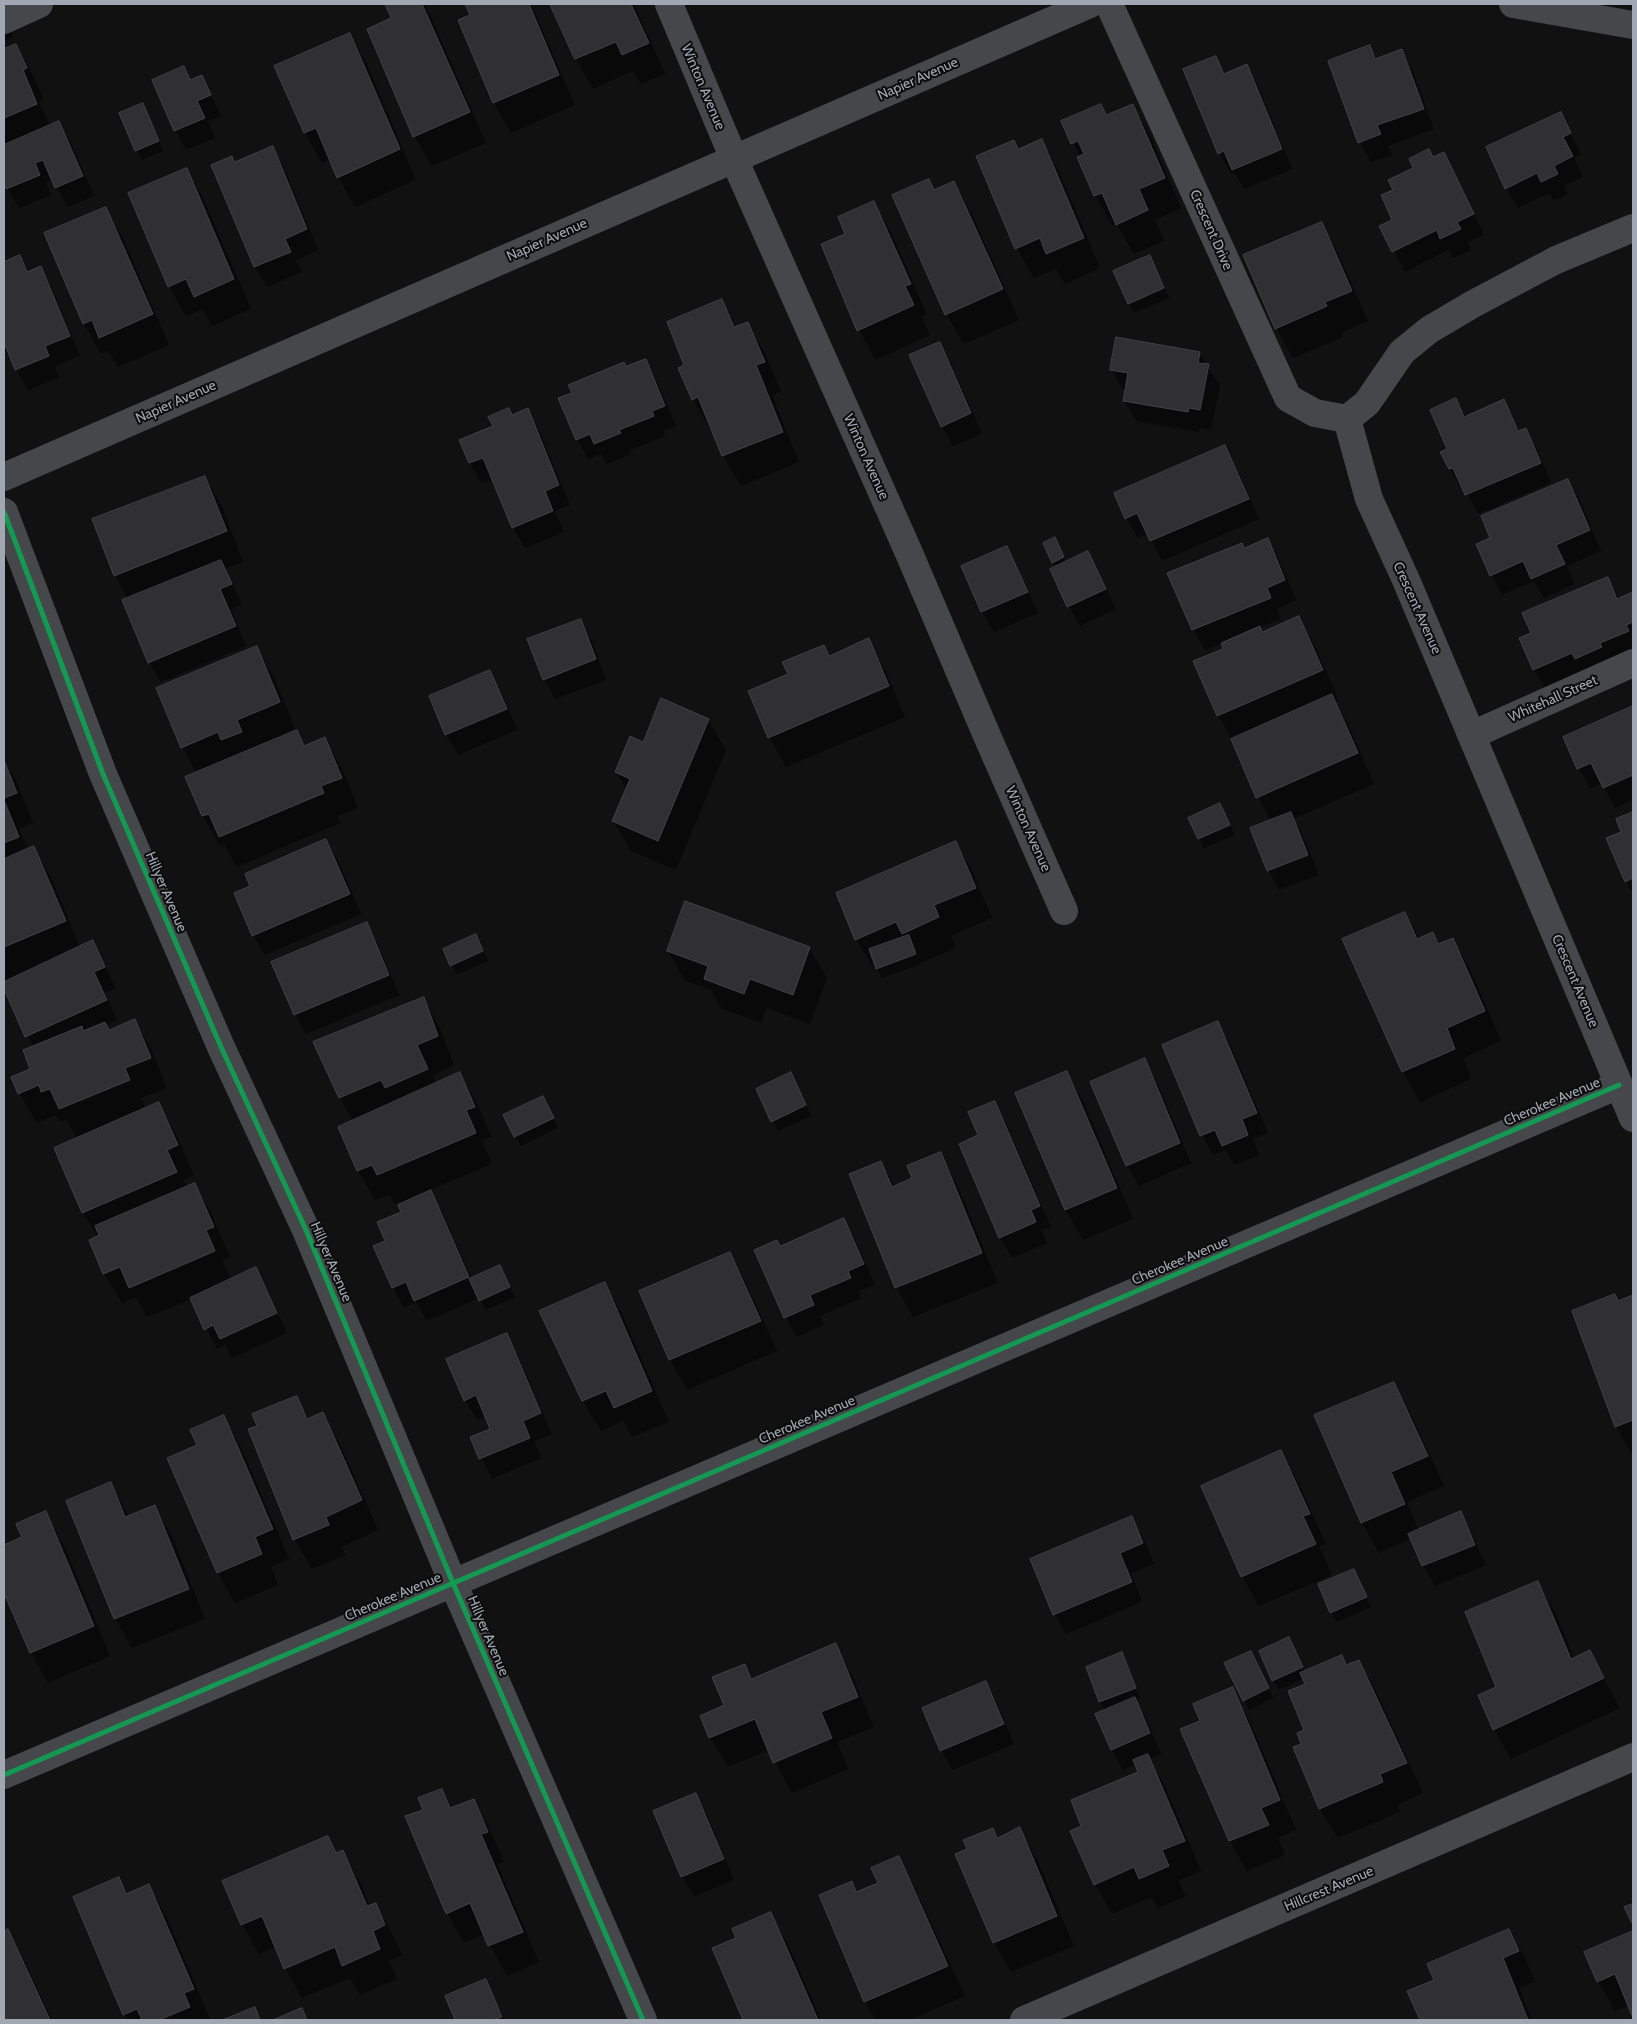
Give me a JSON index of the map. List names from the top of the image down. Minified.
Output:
{"streets":{"street":["Napier Avenue","Winton Avenue","Crescent Drive","Crescent Avenue","Whitehall Street","Hillyer Avenue","Cherokee Avenue","Hillcrest Avenue"]},"crossings":[["Napier Avenue","Winton Avenue"],["Crescent Drive","Crescent Avenue"],["Crescent Avenue","Whitehall Street"],["Crescent Avenue","Cherokee Avenue"],["Hillyer Avenue","Cherokee Avenue"]]}
